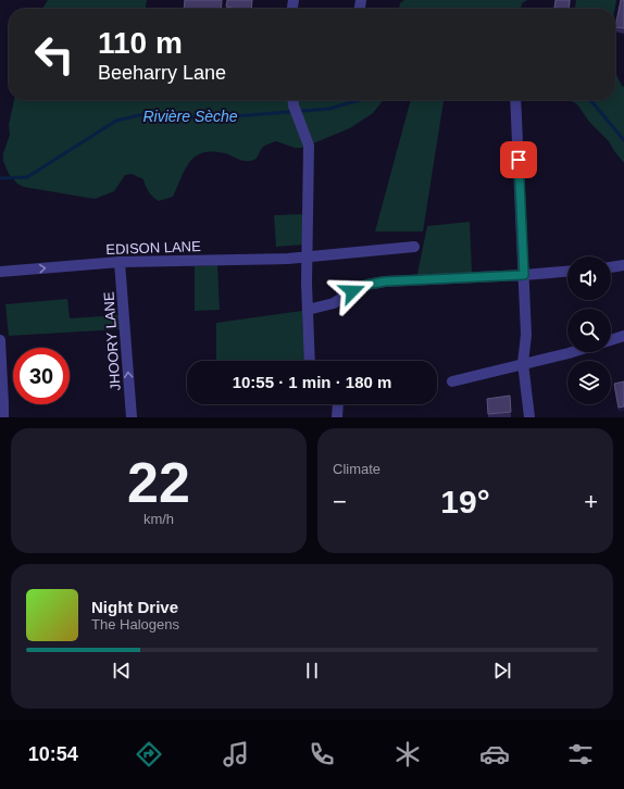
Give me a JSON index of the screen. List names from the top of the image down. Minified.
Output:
{"streets":{"street":["EDISON LANE","JHOORY LANE"]},"crossings":[["EDISON LANE","JHOORY LANE"]],"one_way":["JHOORY LANE"],"water":["Rivière Sèche"],"page":{"turn":["110 m","Beeharry Lane"],"limit":"30","trip":"10:55 · 1 min · 180 m","tile":[["22","km/h"],"Climate"],"heat":["−","19°","+"],"song":["Night Drive","The Halogens"],"tabs":"10:54"}}
